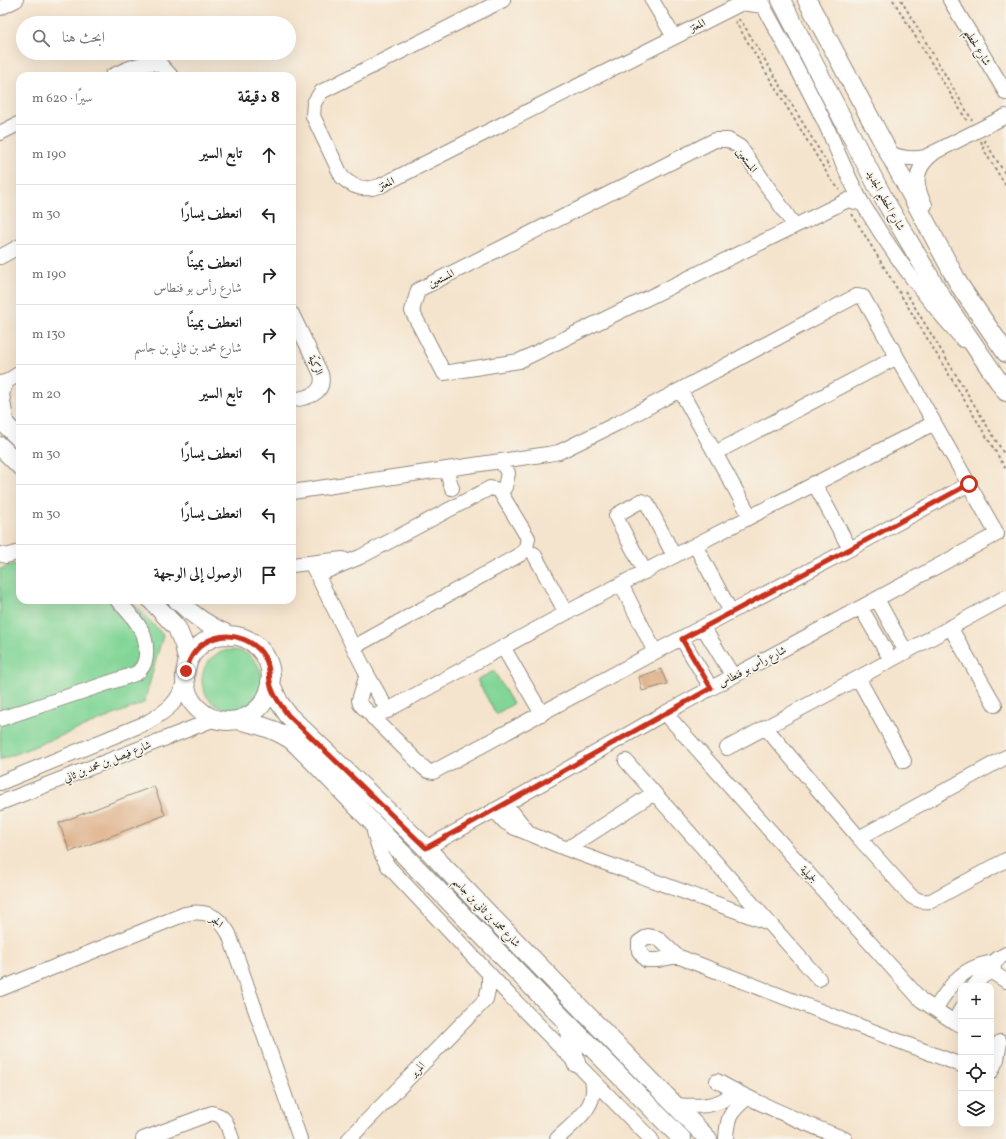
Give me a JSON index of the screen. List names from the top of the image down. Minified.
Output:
{"streets":{"main road":["شارع الحطيم الجديد","شارع محمد بن ثاني بن جاسم"],"street":["المعتز","شارع لحطيم","المستعين","الركيّة","شارع رأس بو فنطاس","شارع فيصل بن محمد بن ثاني","لجميلية","الجر","المرير"]},"crossings":[["شارع رأس بو فنطاس","لجميلية"],["شارع رأس بو فنطاس","شارع محمد بن ثاني بن جاسم"],["شارع فيصل بن محمد بن ثاني","شارع محمد بن ثاني بن جاسم"]],"page":{"search":"ابحث هنا","heading":["8 دقيقة","سيرًا · 620 m"],"list":[["تابع السير","190 m"],["انعطف يسارًا","30 m"],["انعطف يمينًا","شارع رأس بو فنطاس","190 m"],["انعطف يمينًا","شارع محمد بن ثاني بن جاسم","130 m"],["تابع السير","20 m"],["انعطف يسارًا","30 m"],["انعطف يسارًا","30 m"],"الوصول إلى الوجهة"],"map_buttons":["+","−"]}}
